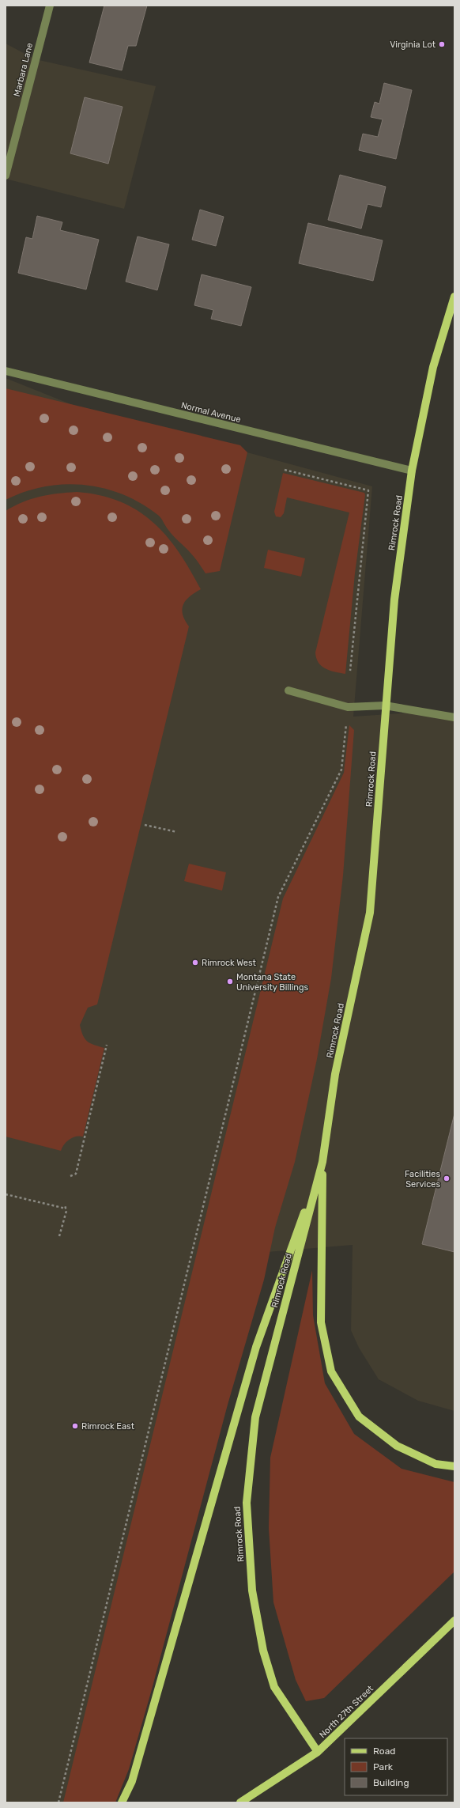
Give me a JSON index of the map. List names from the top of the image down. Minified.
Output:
{"streets":{"main road":["Rimrock Road","North 27th Street"],"street":["Marbara Lane","Normal Avenue"]},"crossings":[["Normal Avenue","Rimrock Road"],["Rimrock Road","North 27th Street"]],"places":["Virginia Lot","Rimrock West","Montana State University Billings","Facilities Services","Rimrock East"],"legend":["Road","Park","Building"]}
